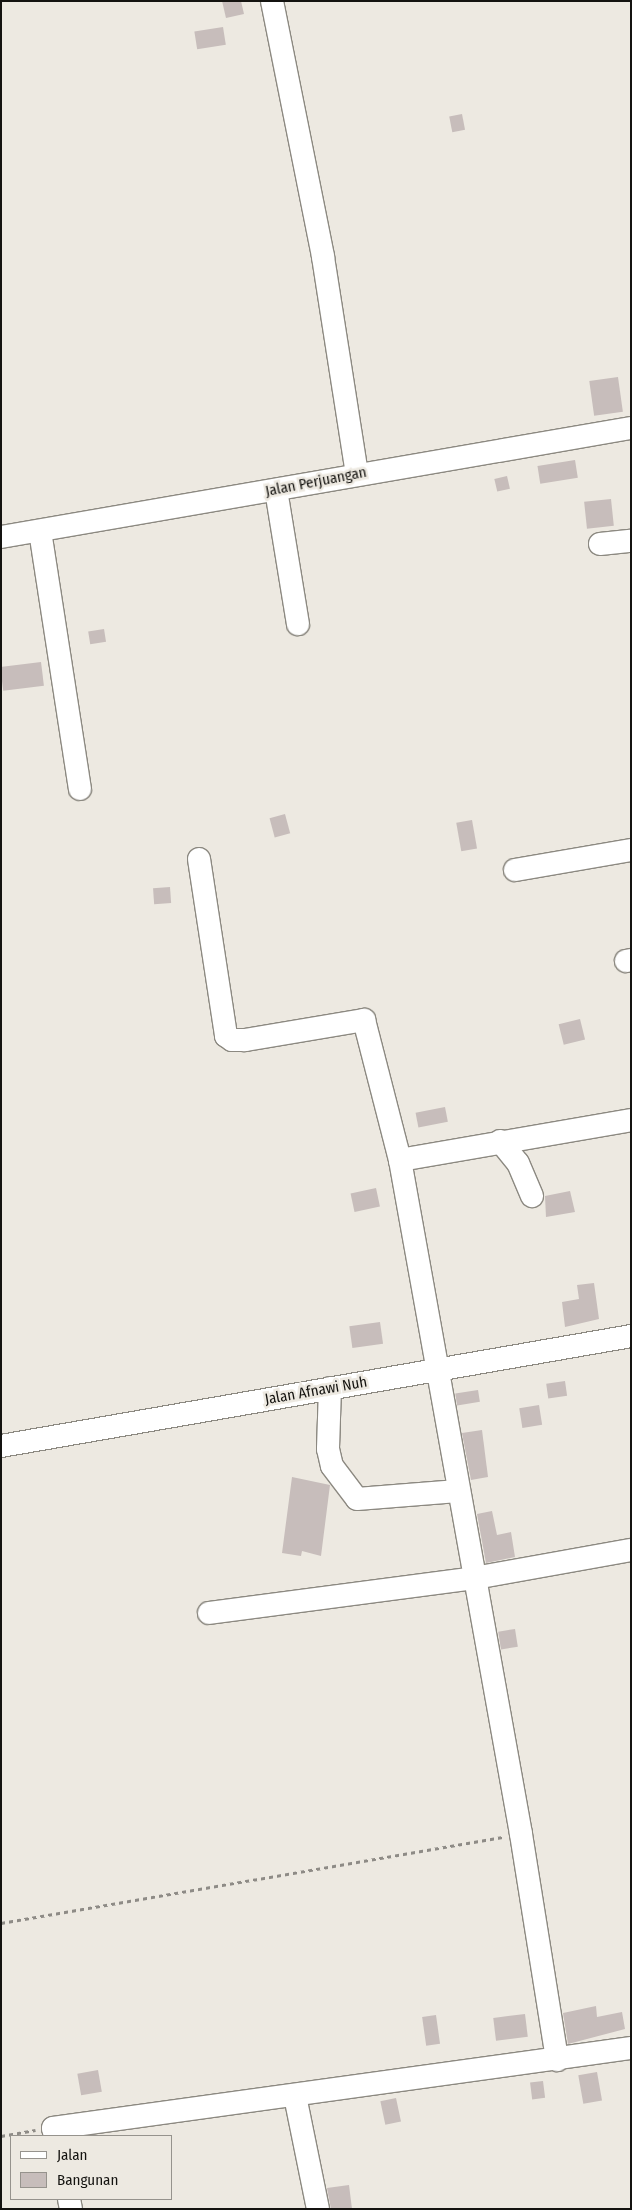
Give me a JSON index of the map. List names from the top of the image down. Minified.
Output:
{"streets":{"street":["Jalan Perjuangan","Jalan Afnawi Nuh"]},"legend":["Jalan","Bangunan"]}
